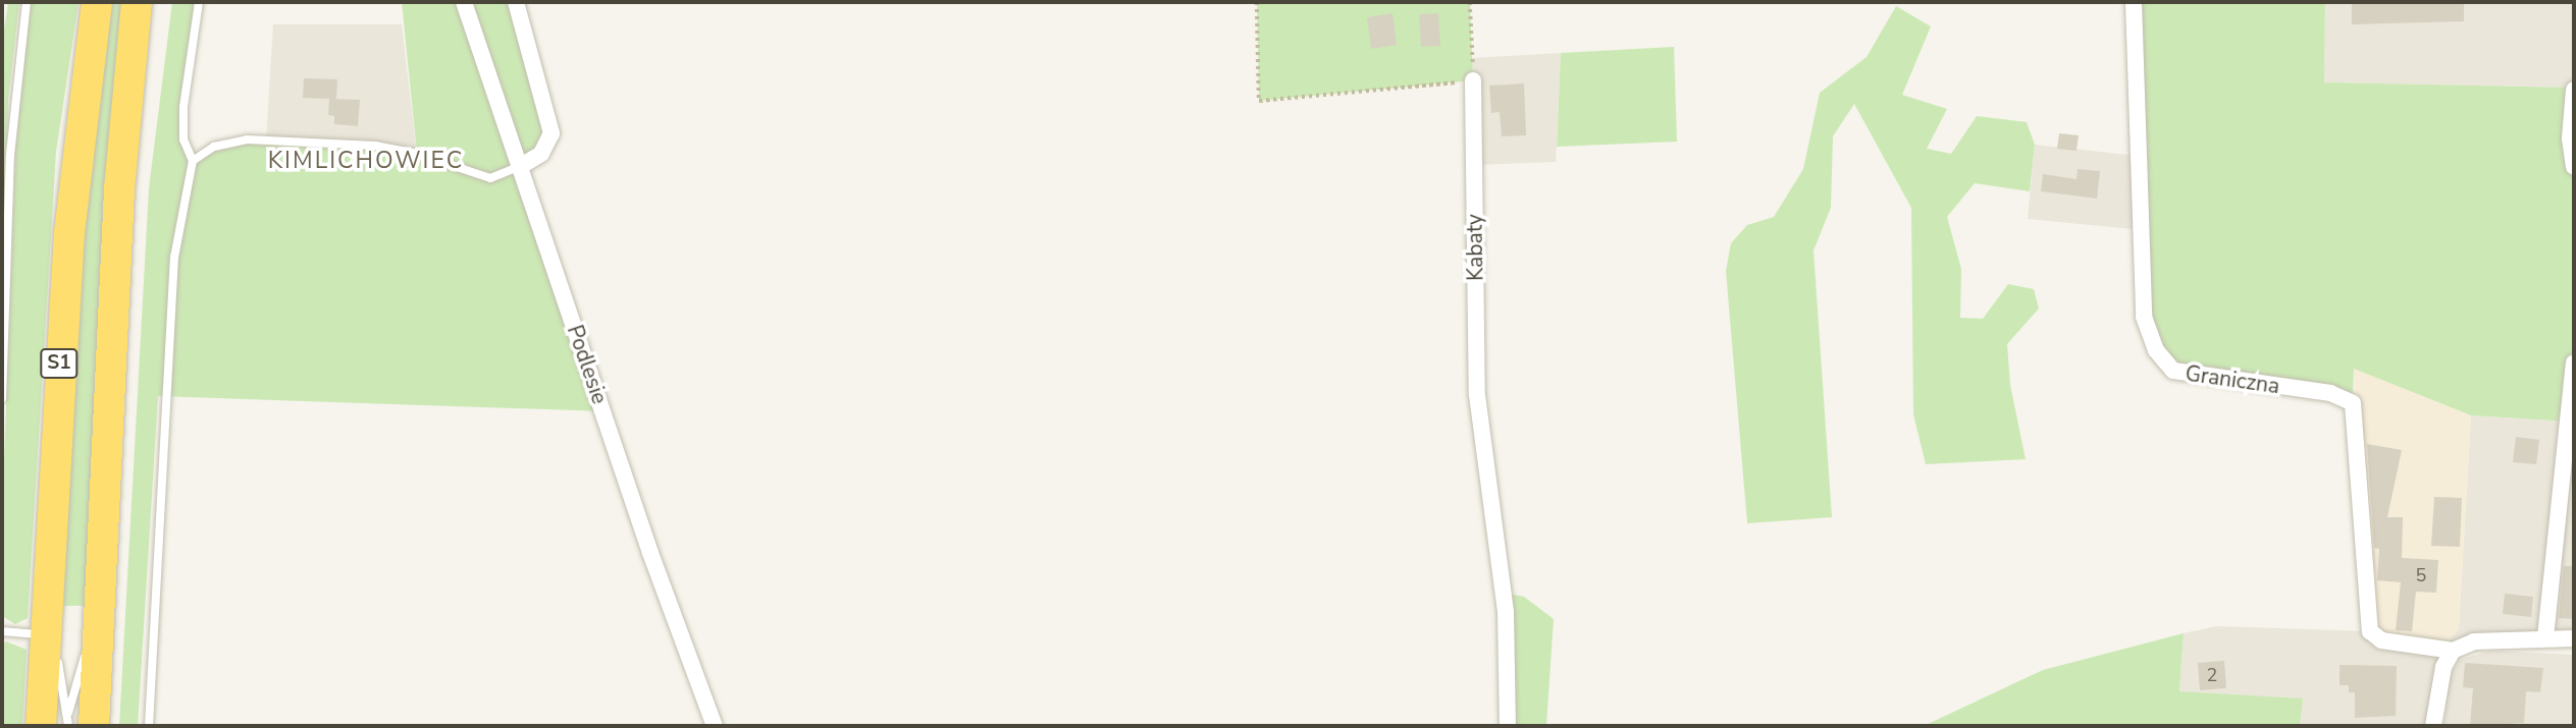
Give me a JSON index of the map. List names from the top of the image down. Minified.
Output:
{"streets":{"highway":["S1"],"street":["Kabaty","Podlesie","Graniczna"]},"districts":["KIMLICHOWIEC"],"house_numbers":["5","2"]}
